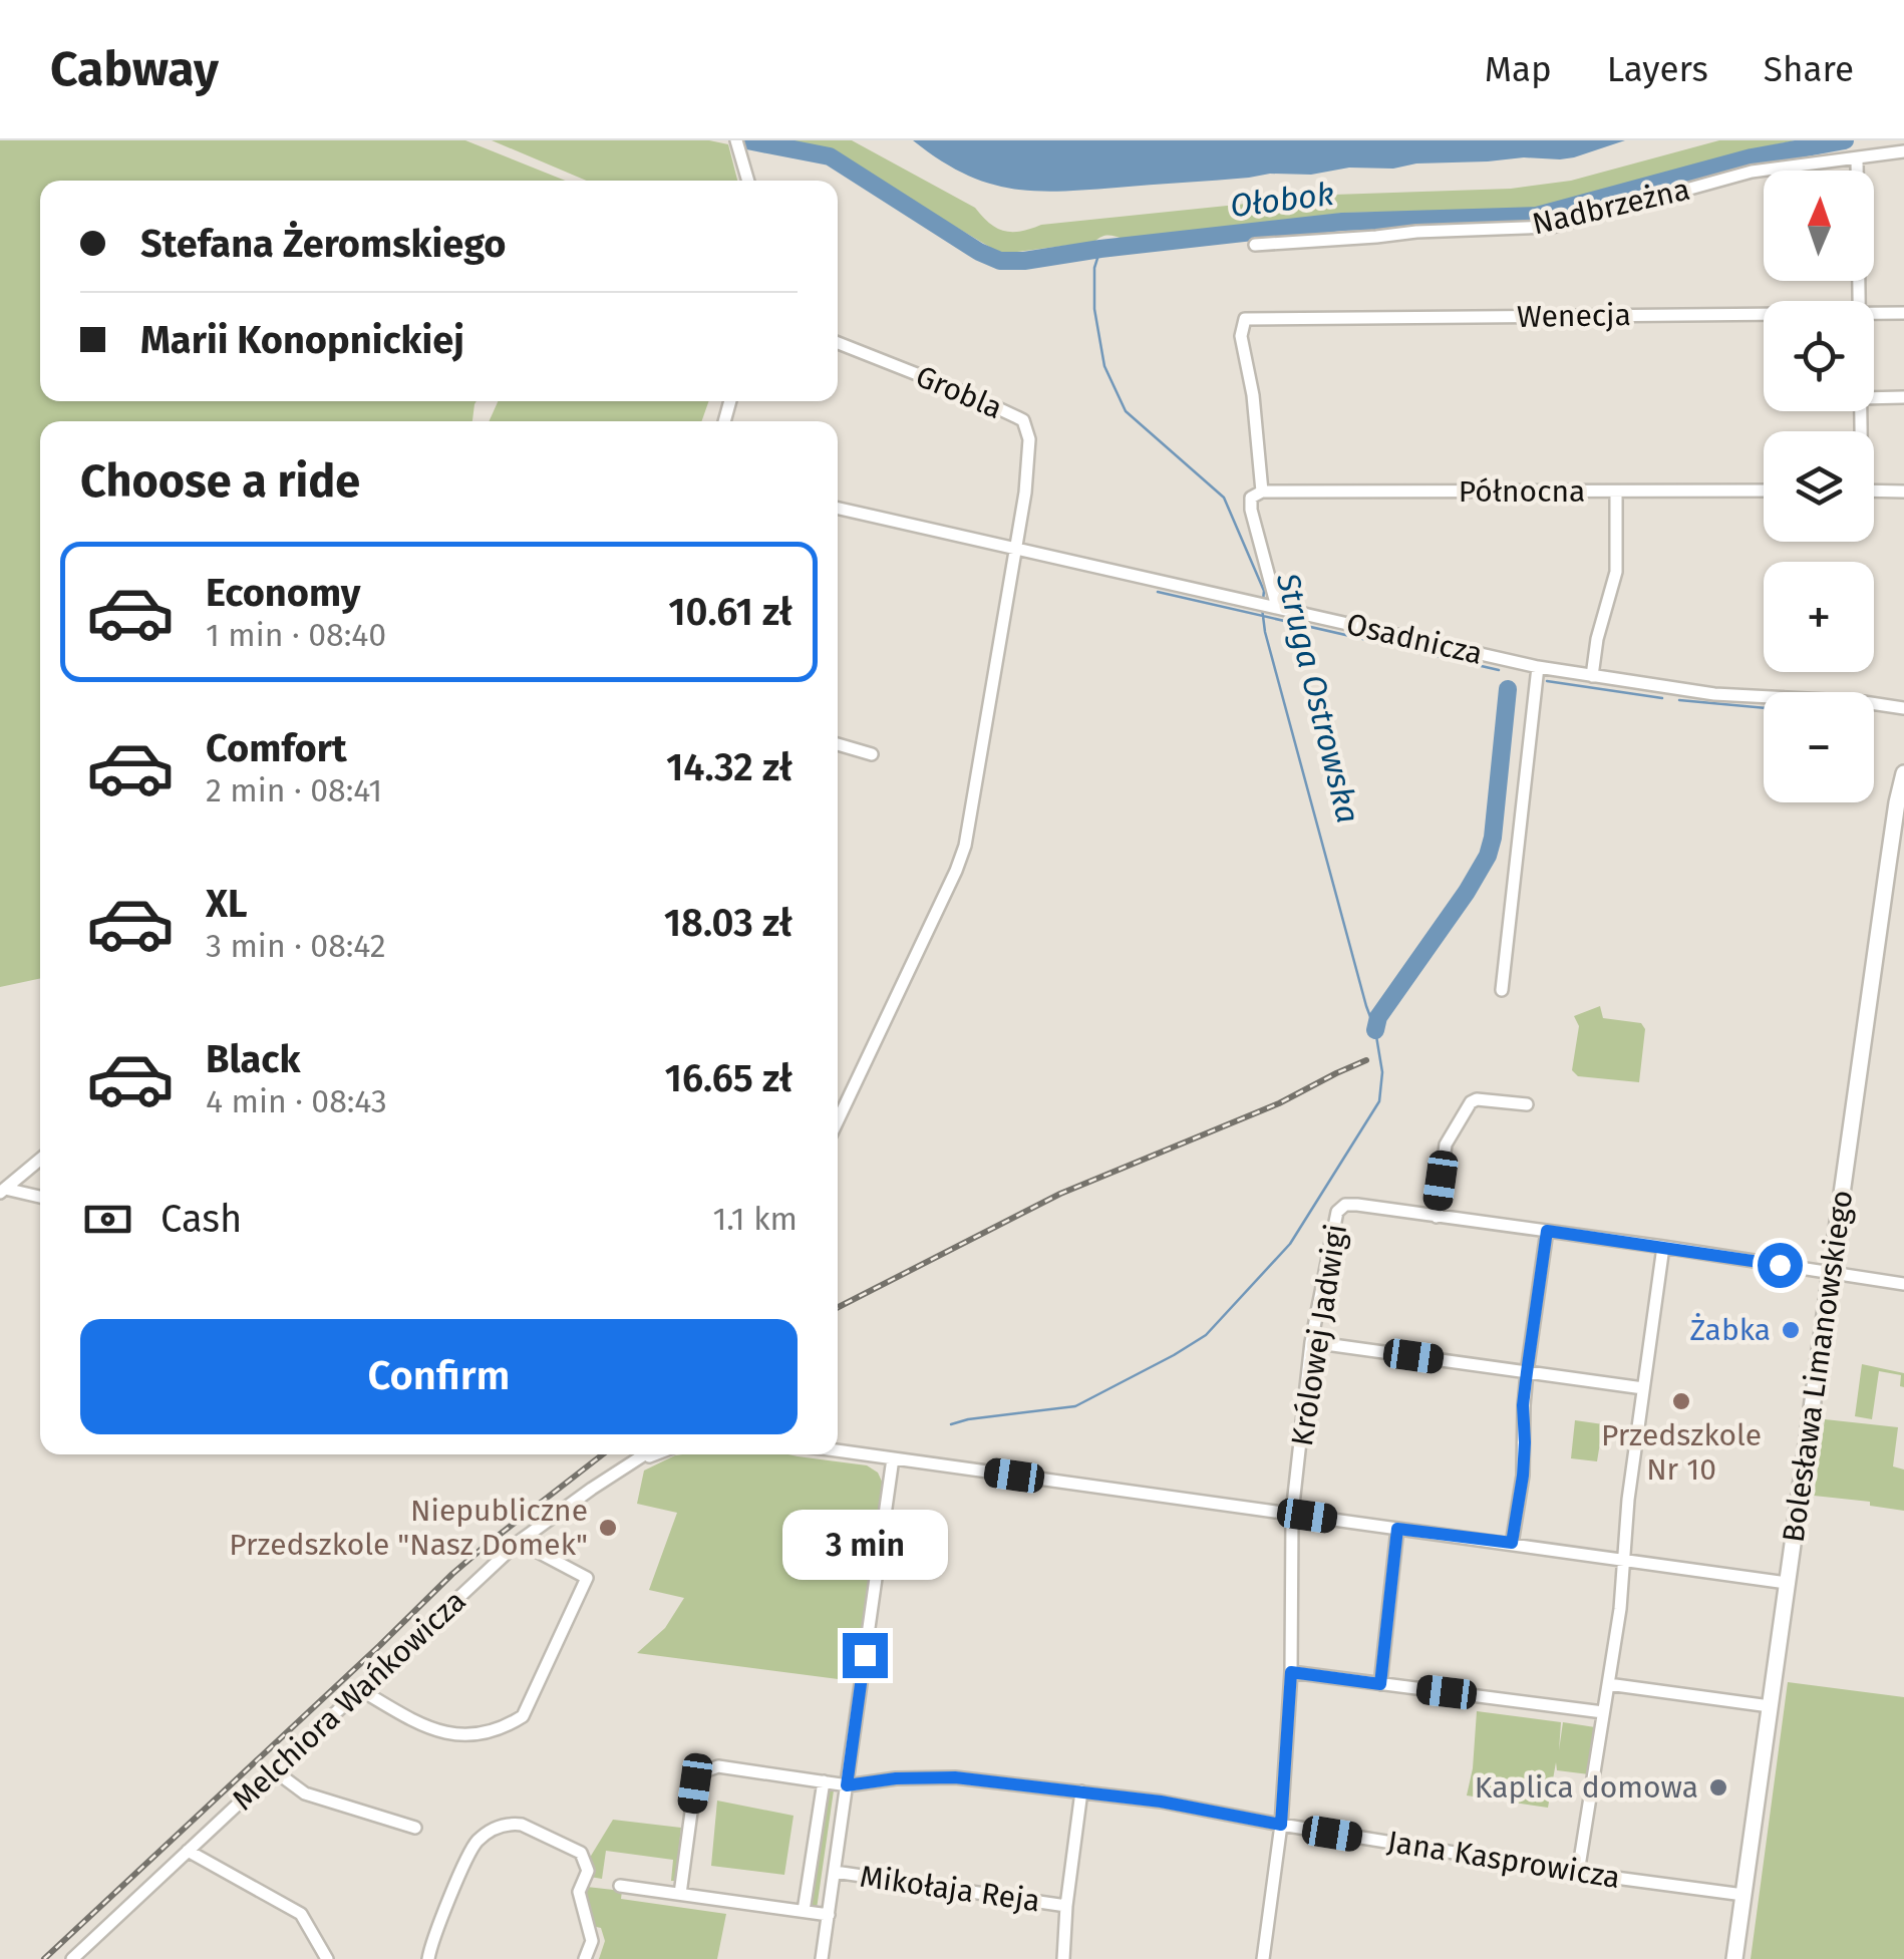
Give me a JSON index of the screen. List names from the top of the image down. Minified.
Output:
{"streets":{"street":["Nadbrzeżna","Wenecja","Grobla","Północna","Osadnicza","Królowej Jadwigi","Bolesława Limanowskiego","Melchiora Wańkowicza","Jana Kasprowicza","Mikołaja Reja"]},"crossings":[["Wenecja","Północna"],["Grobla","Osadnicza"],["Królowej Jadwigi","Jana Kasprowicza"],["Bolesława Limanowskiego","Jana Kasprowicza"]],"water":["Ołobok","Struga Ostrowska"],"places":["Żabka","Przedszkole Nr 10","Niepubliczne Przedszkole \"Nasz Domek\"","Kaplica domowa"],"north":"top","page":{"header":"Cabway","nav":["Map","Layers","Share"],"map_buttons":["+","−"],"banner":["Stefana Żeromskiego","Marii Konopnickiej"],"heading":"Choose a ride","list":[{"name":"Economy","note":"1 min · 08:40","value":"10.61 zł"},{"name":"Comfort","note":"2 min · 08:41","value":"14.32 zł"},{"name":"XL","note":"3 min · 08:42","value":"18.03 zł"},{"name":"Black","note":"4 min · 08:43","value":"16.65 zł"}],"pay":["Cash","1.1 km"],"buttons":"Confirm","bubble":"3 min"}}
